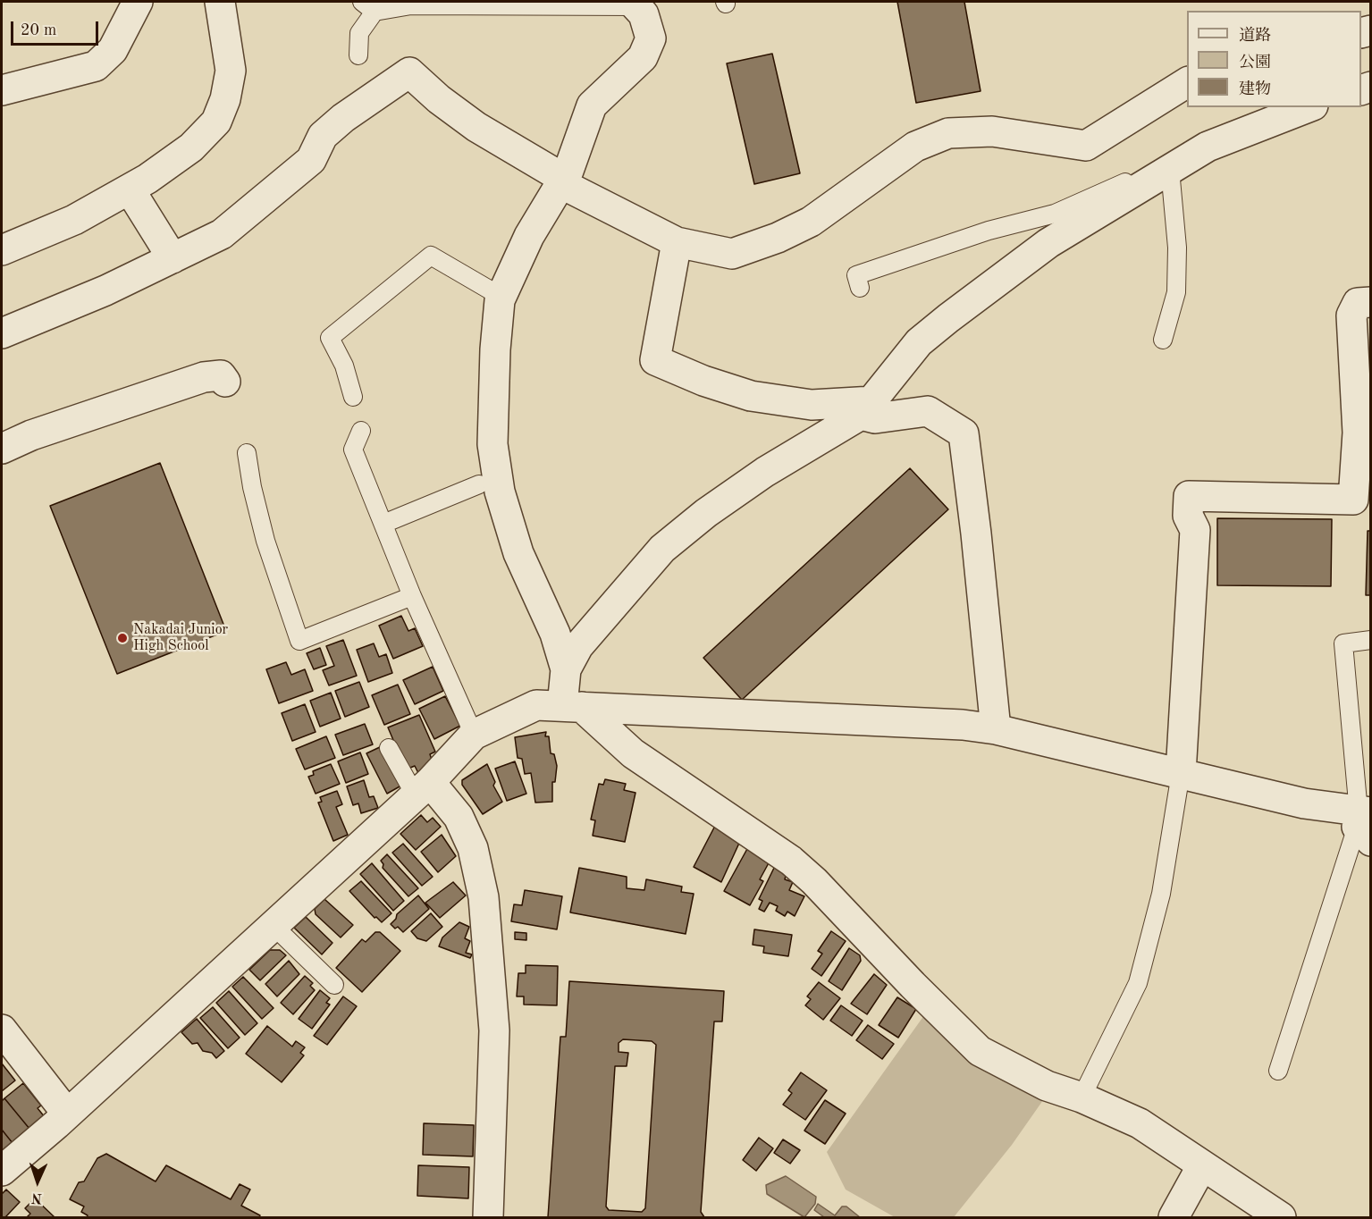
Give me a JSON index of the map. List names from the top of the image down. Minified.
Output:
{"places":["Nakadai Junior High School"],"legend":["道路","公園","建物"],"scale_bar":"20 m","north":"bottom"}
